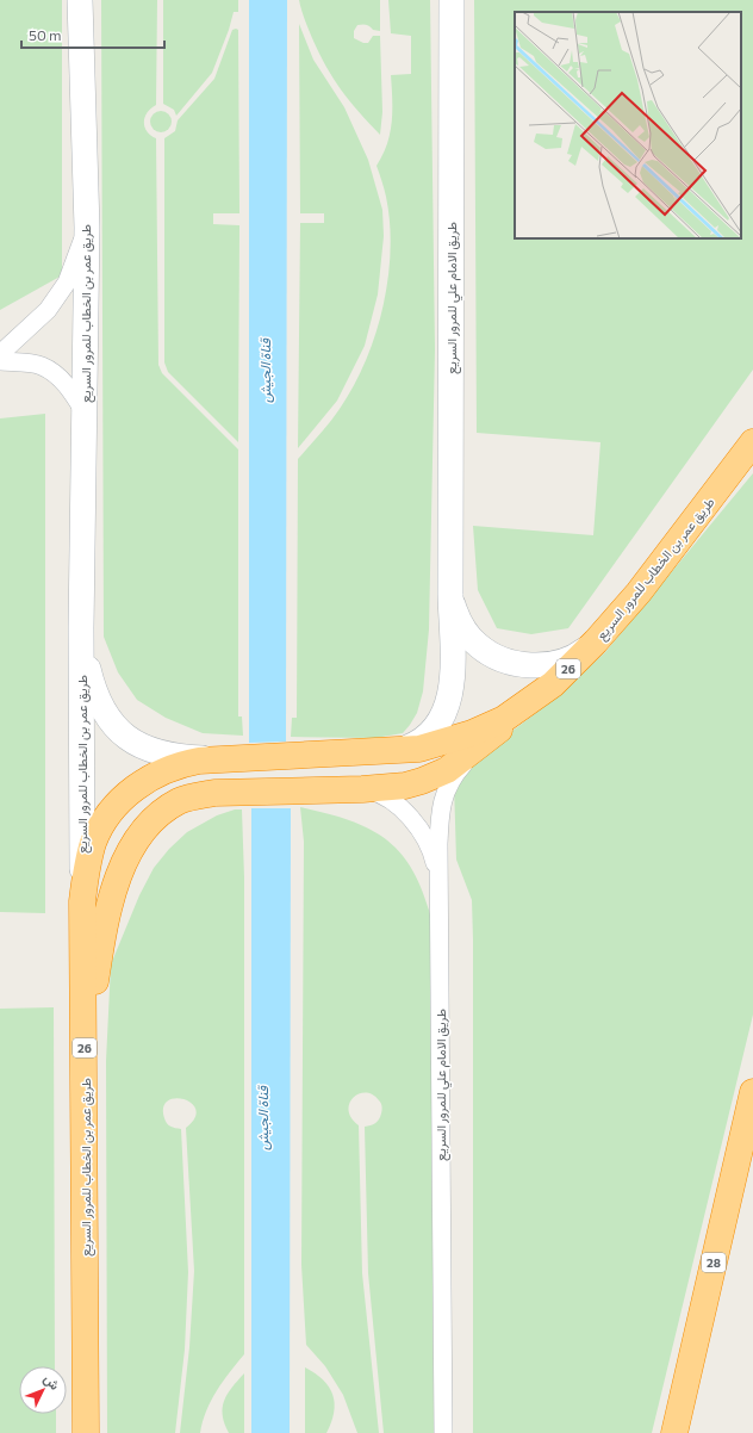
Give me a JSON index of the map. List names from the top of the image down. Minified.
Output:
{"streets":{"highway":["طريق عمر بن الخطاب للمرور السريع","26","28"],"main road":["طريق الامام علي للمرور السريع"]},"crossings":[["طريق الامام علي للمرور السريع","طريق عمر بن الخطاب للمرور السريع"]],"water":["قناة الجيش"],"scale_bar":"50 m","north":"top right"}
